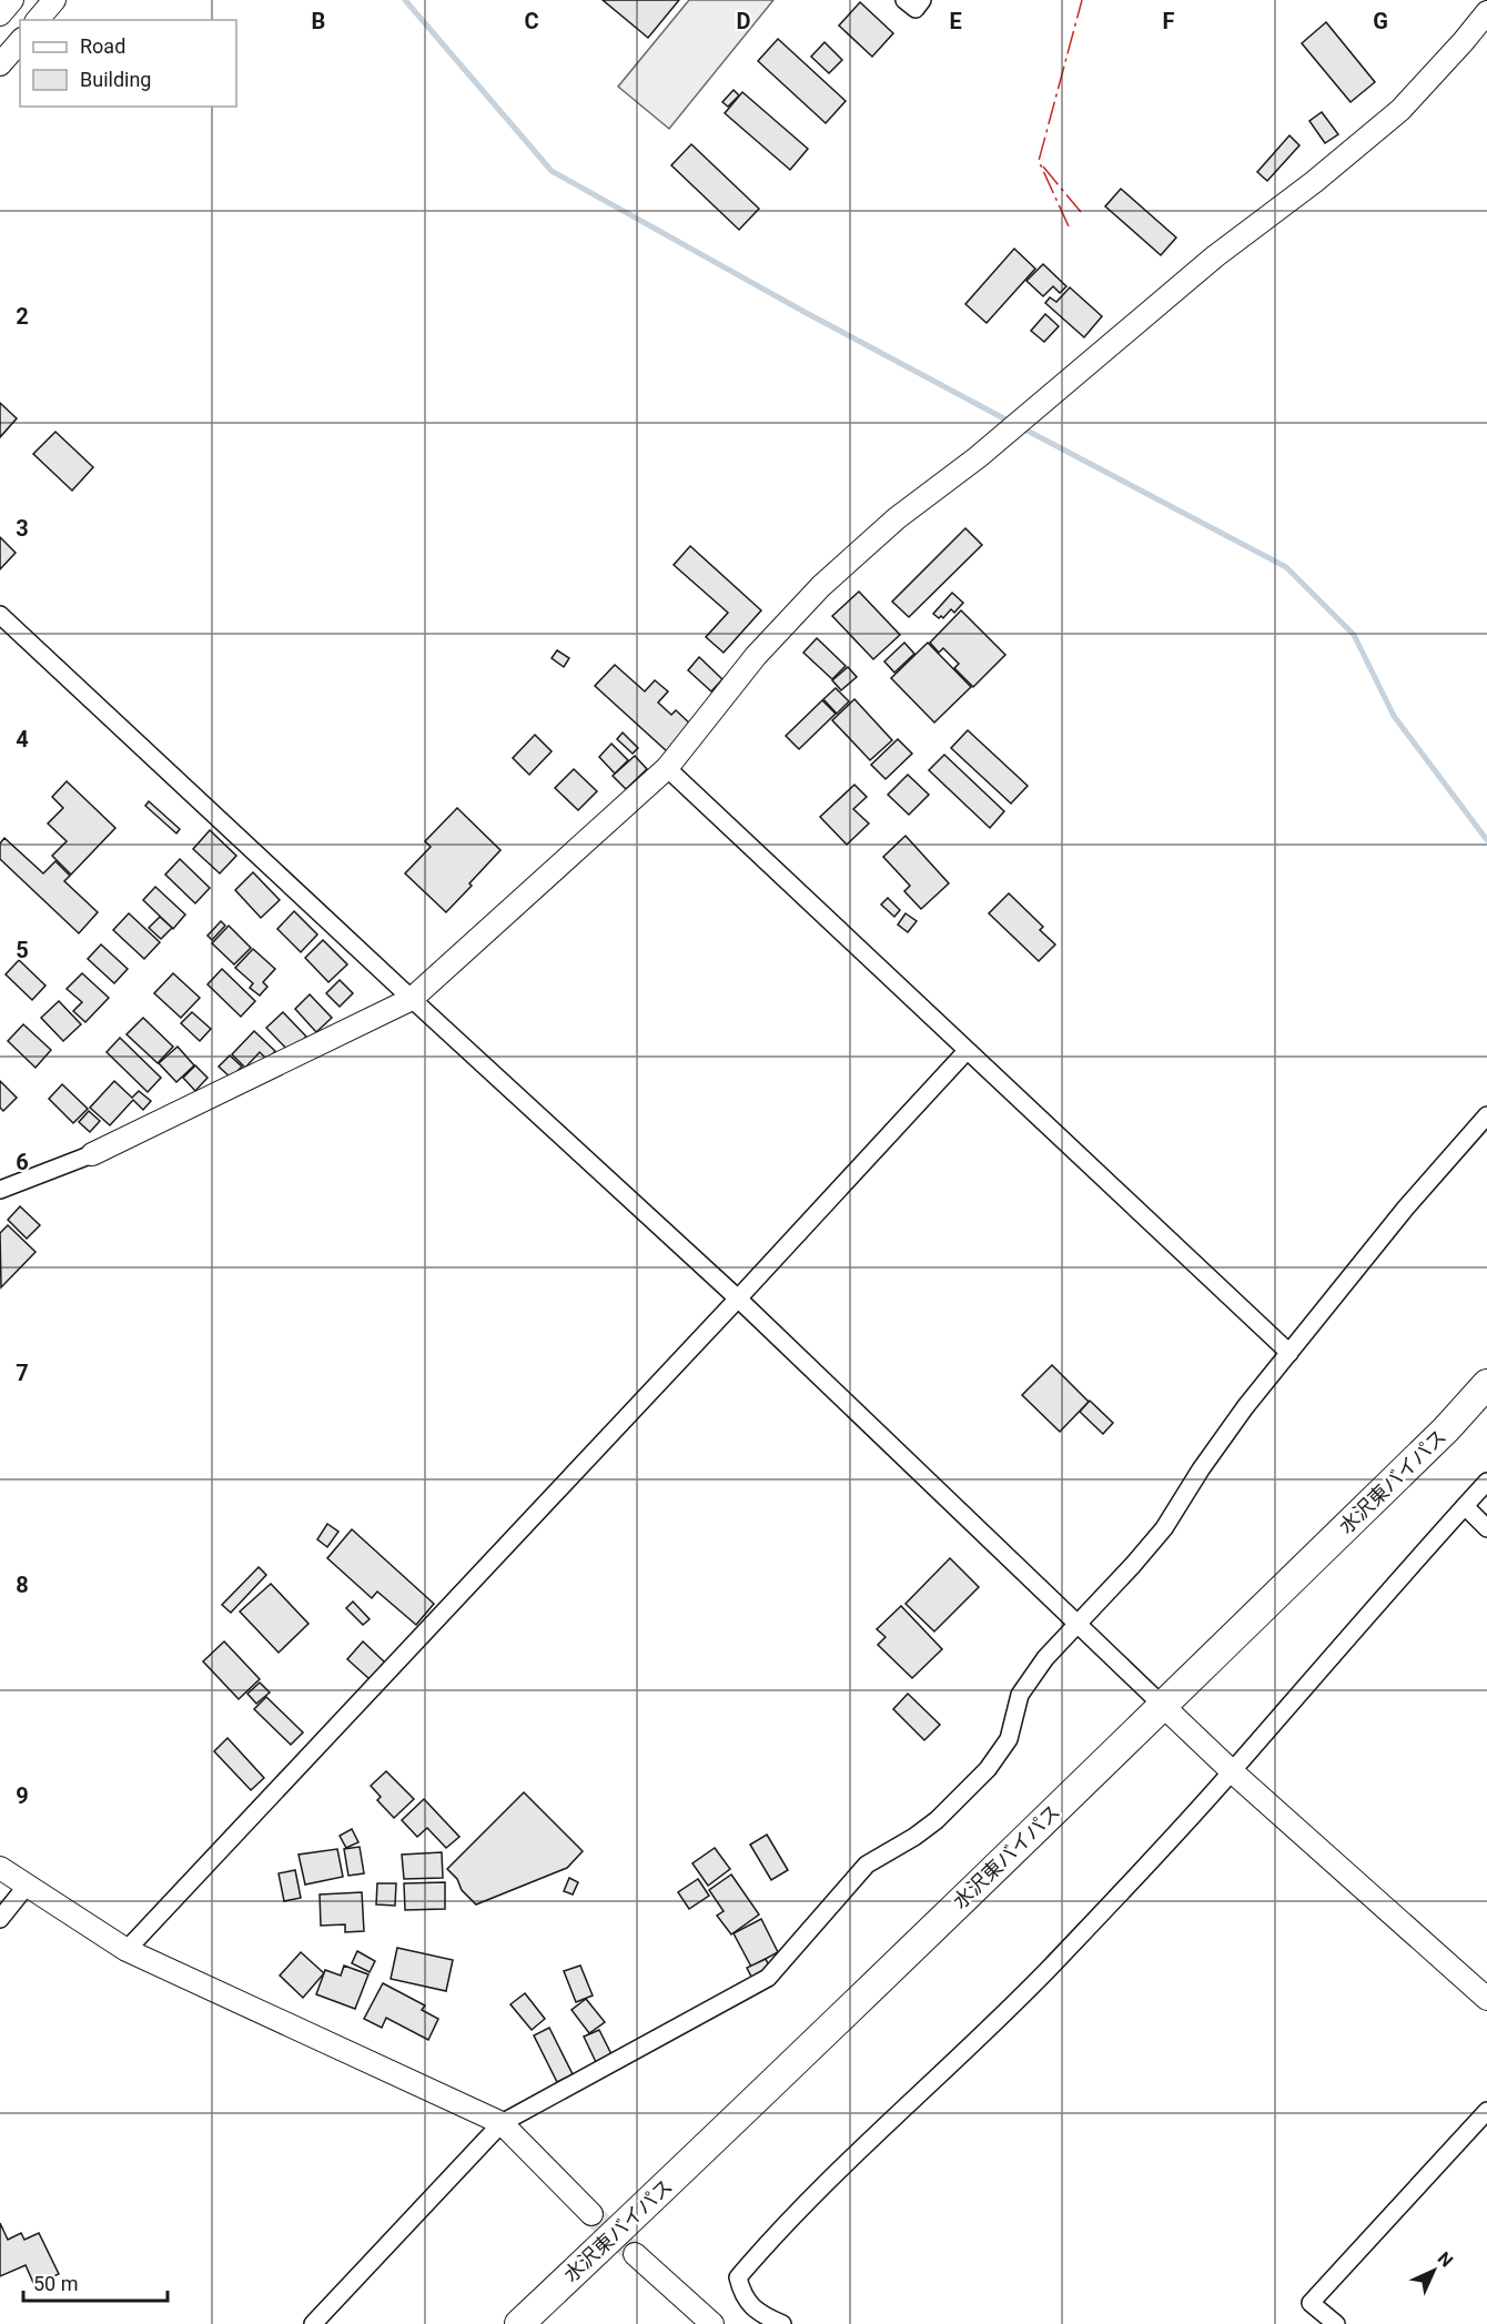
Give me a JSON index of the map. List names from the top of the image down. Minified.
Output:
{"streets":{"highway":["水沢東バイパス"]},"legend":["Road","Building"],"scale_bar":"50 m","north":"top right","grid":{"columns":["B","C","D","E","F","G"],"rows":["2","3","4","5","6","7","8","9"]}}
